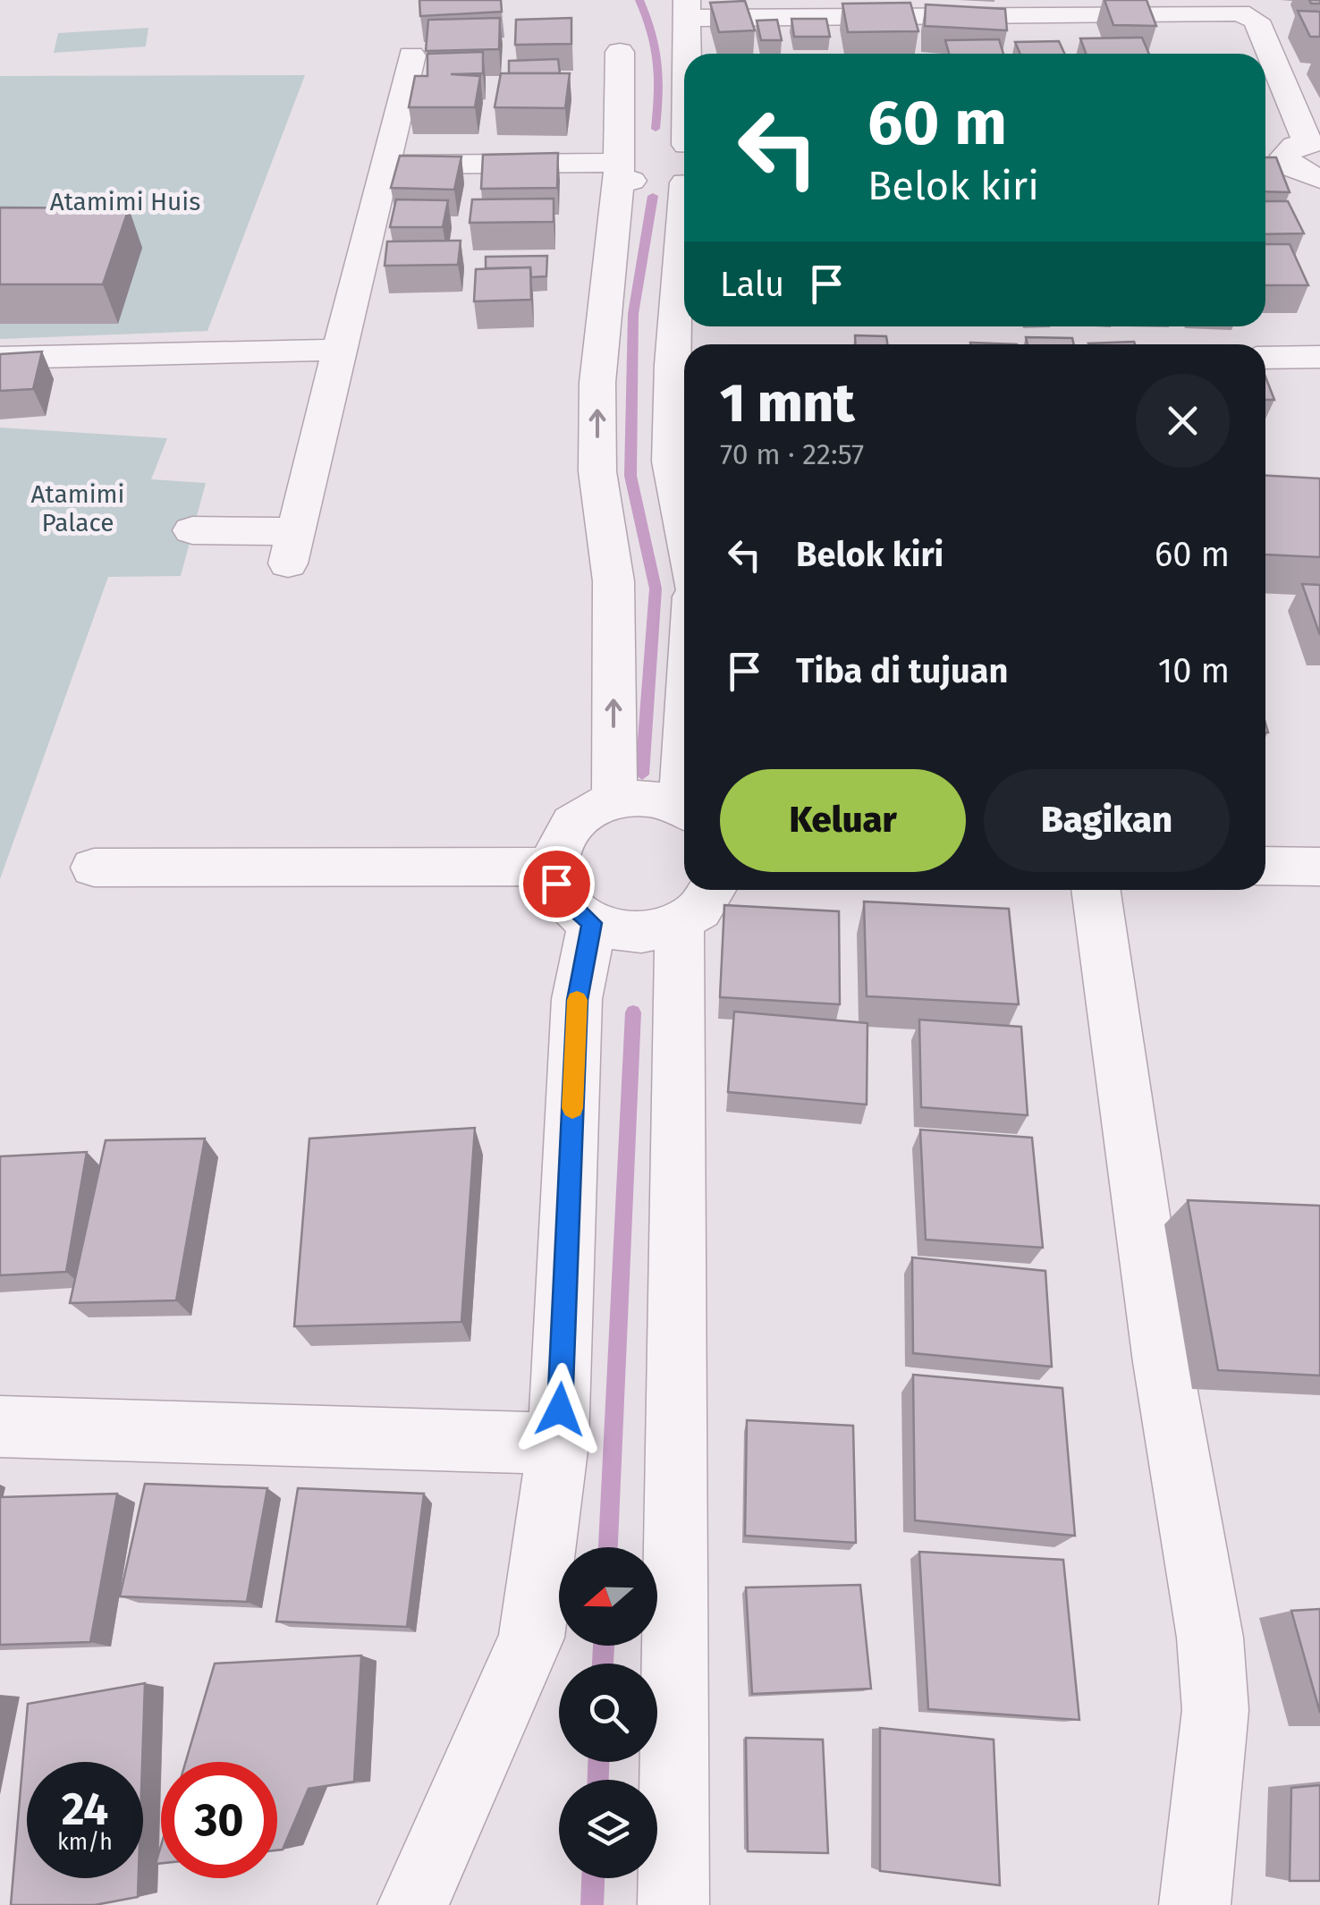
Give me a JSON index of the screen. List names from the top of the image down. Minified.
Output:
{"parks":["Atamimi Huis","Atamimi Palace"],"north":"left","page":{"turn":["60 m","Belok kiri"],"then":"Lalu","heading":["1 mnt","70 m · 22:57"],"list":[{"name":"Belok kiri","value":"60 m"},{"name":"Tiba di tujuan","value":"10 m"}],"buttons":["Keluar","Bagikan"],"speed":"24 km/h","limit":"30"}}
